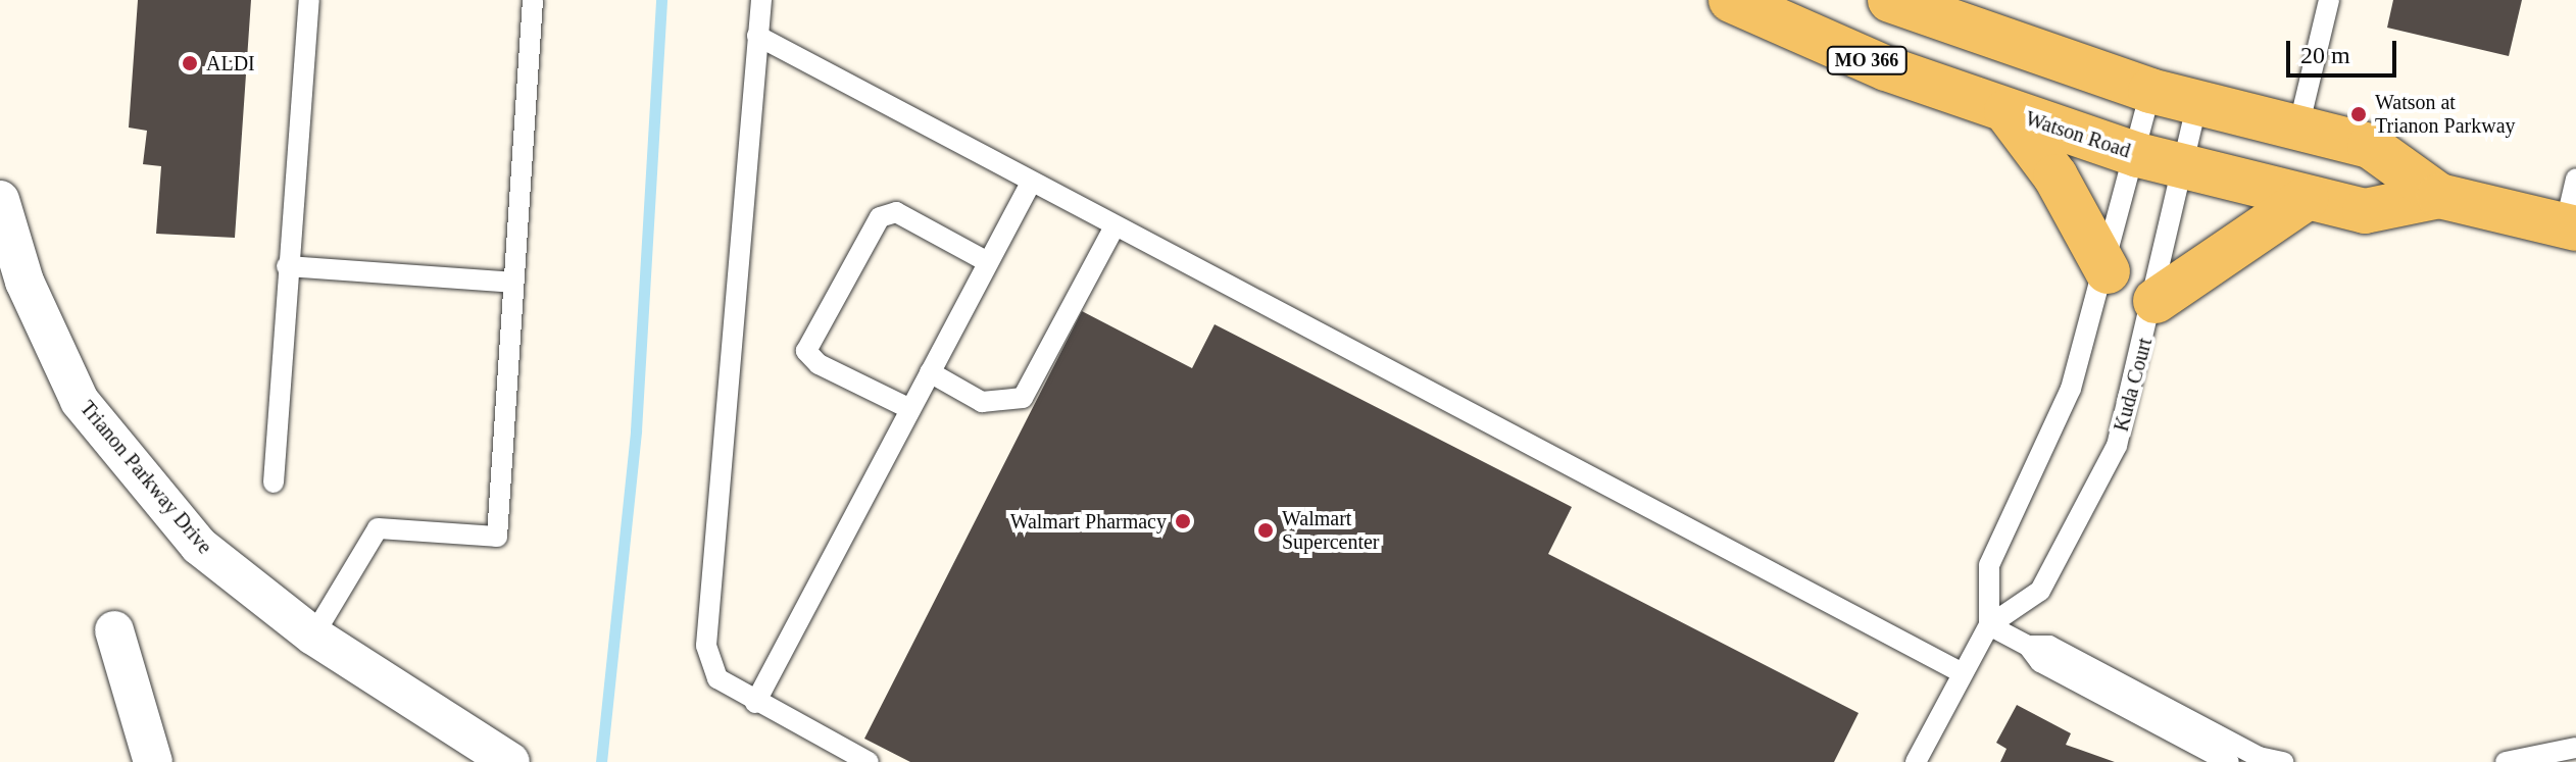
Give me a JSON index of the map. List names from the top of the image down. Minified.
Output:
{"streets":{"main road":["MO 366","Watson Road"],"street":["Trianon Parkway Drive"],"lane":["Kuda Court"]},"crossings":[["Watson Road","Kuda Court"]],"places":["ALDI","Watson at Trianon Parkway","Walmart Pharmacy","Walmart Supercenter"],"scale_bar":"20 m"}
